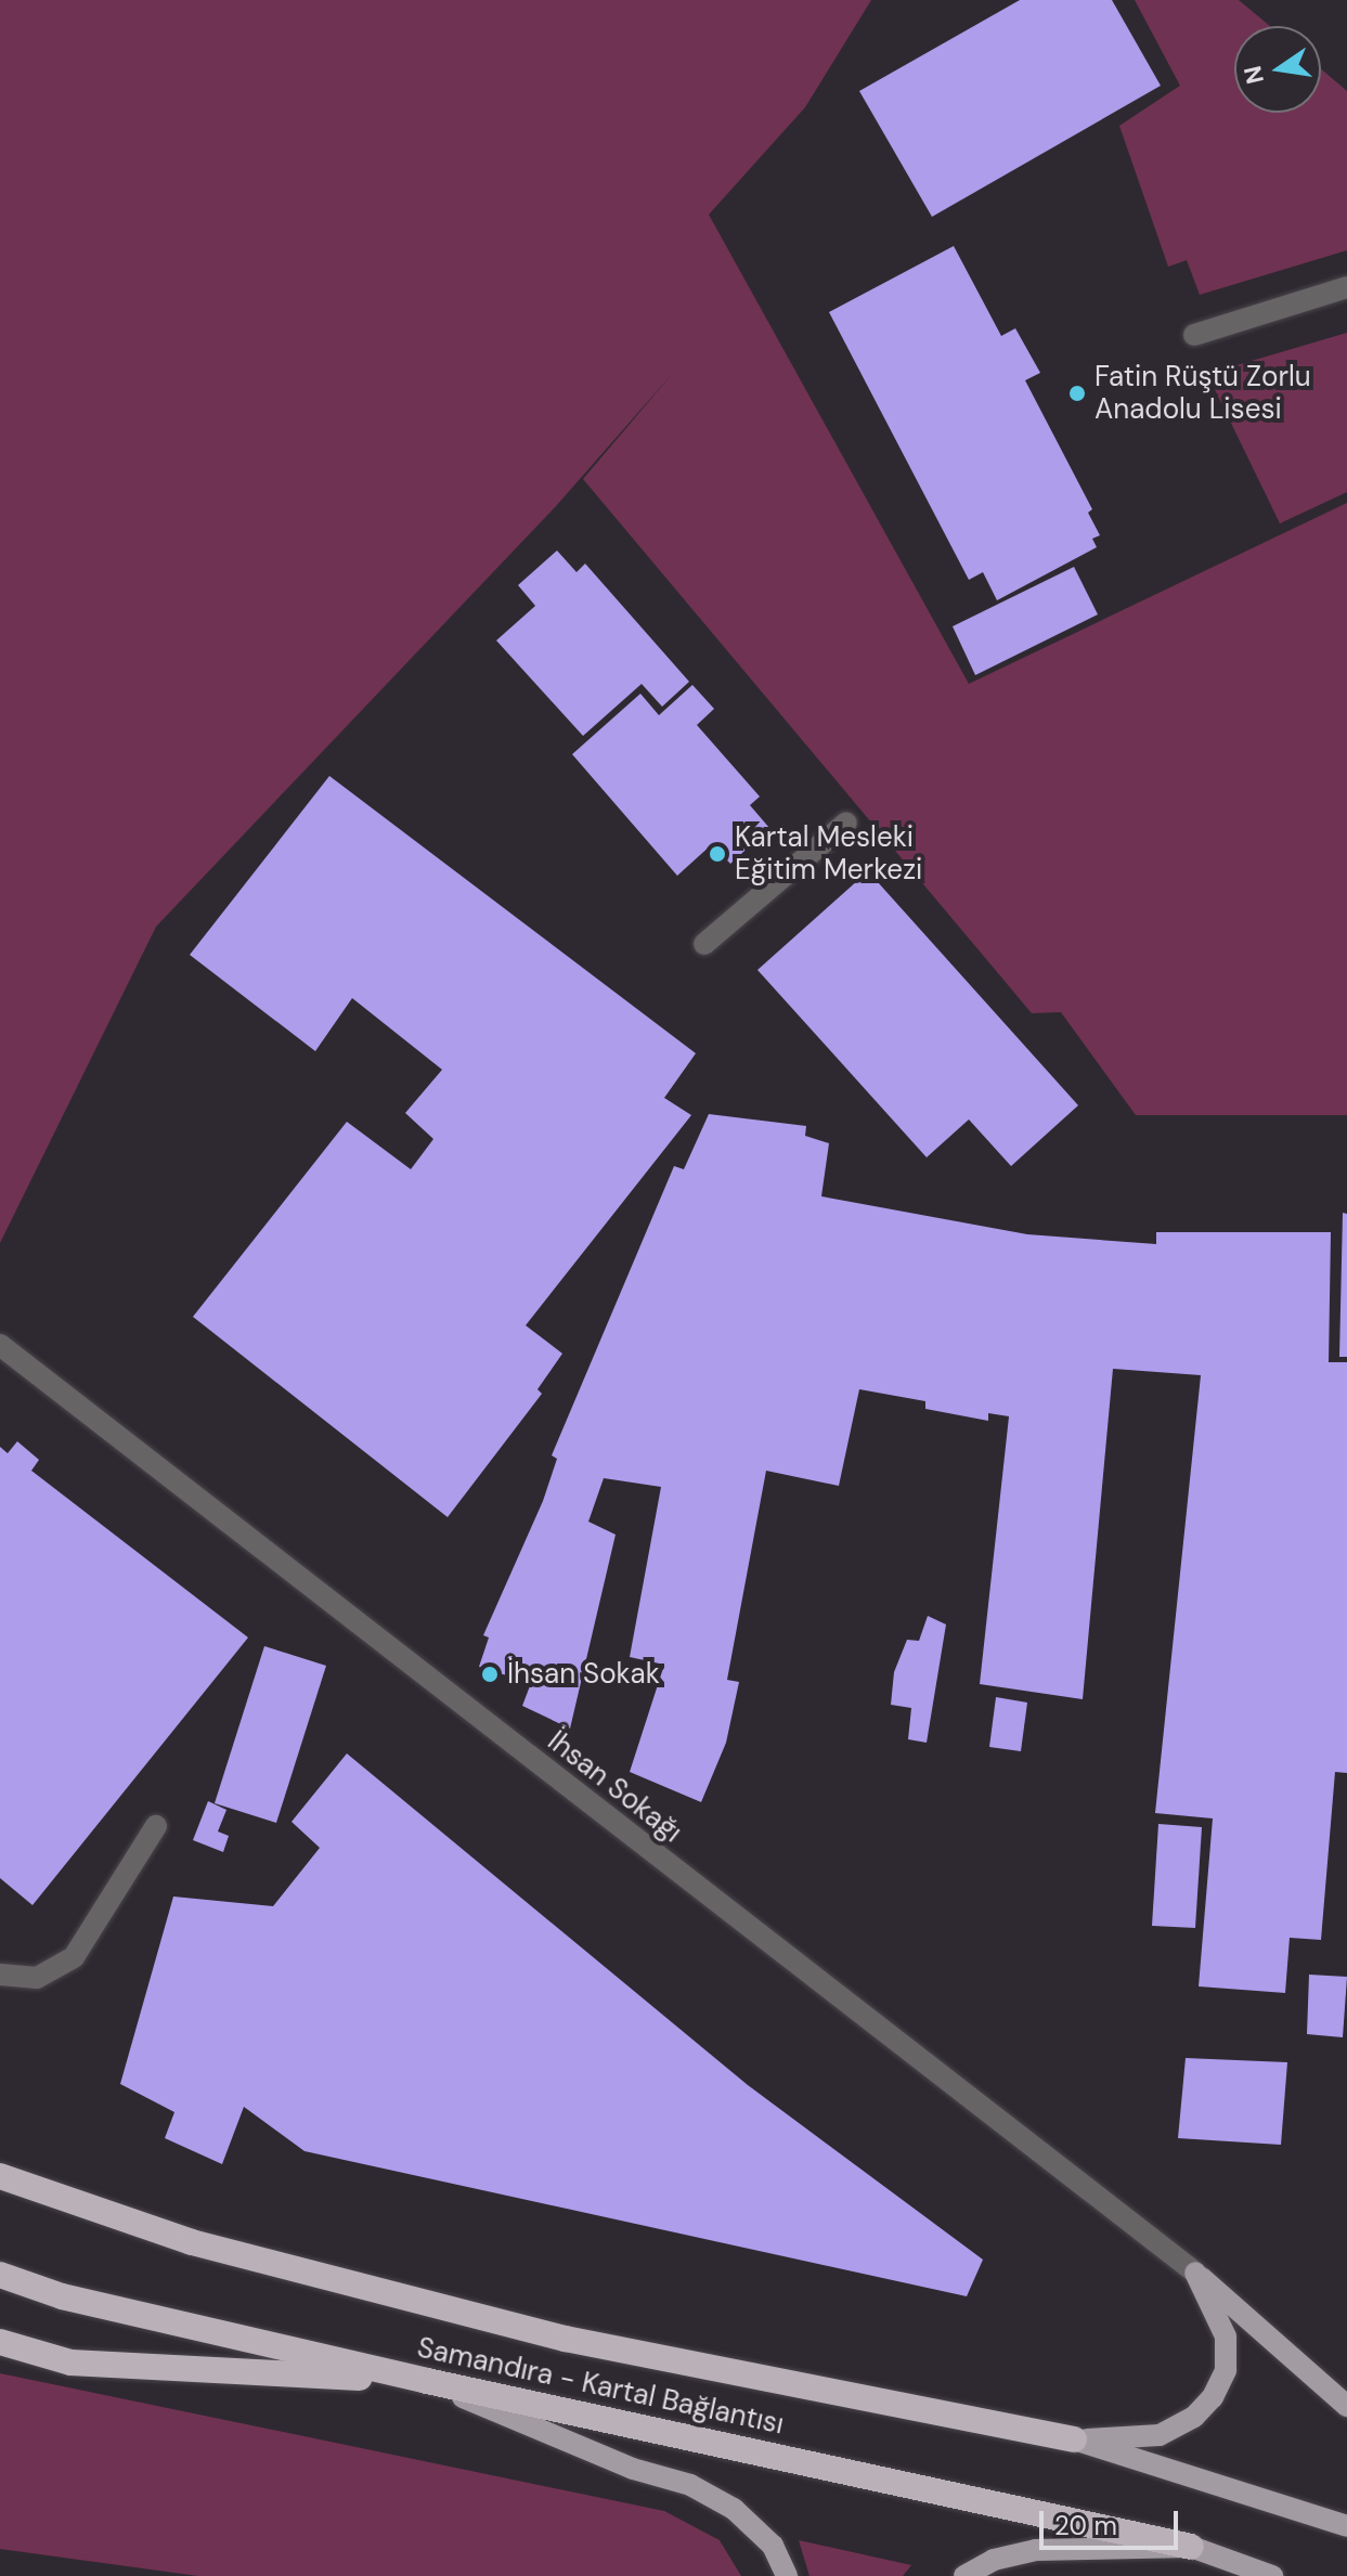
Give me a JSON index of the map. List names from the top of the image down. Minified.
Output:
{"streets":{"highway":["Samandıra - Kartal Bağlantısı"],"street":["İhsan Sokağı"]},"places":["Fatin Rüştü Zorlu Anadolu Lisesi","Kartal Mesleki Eğitim Merkezi","İhsan Sokak"],"scale_bar":"20 m","north":"left"}
